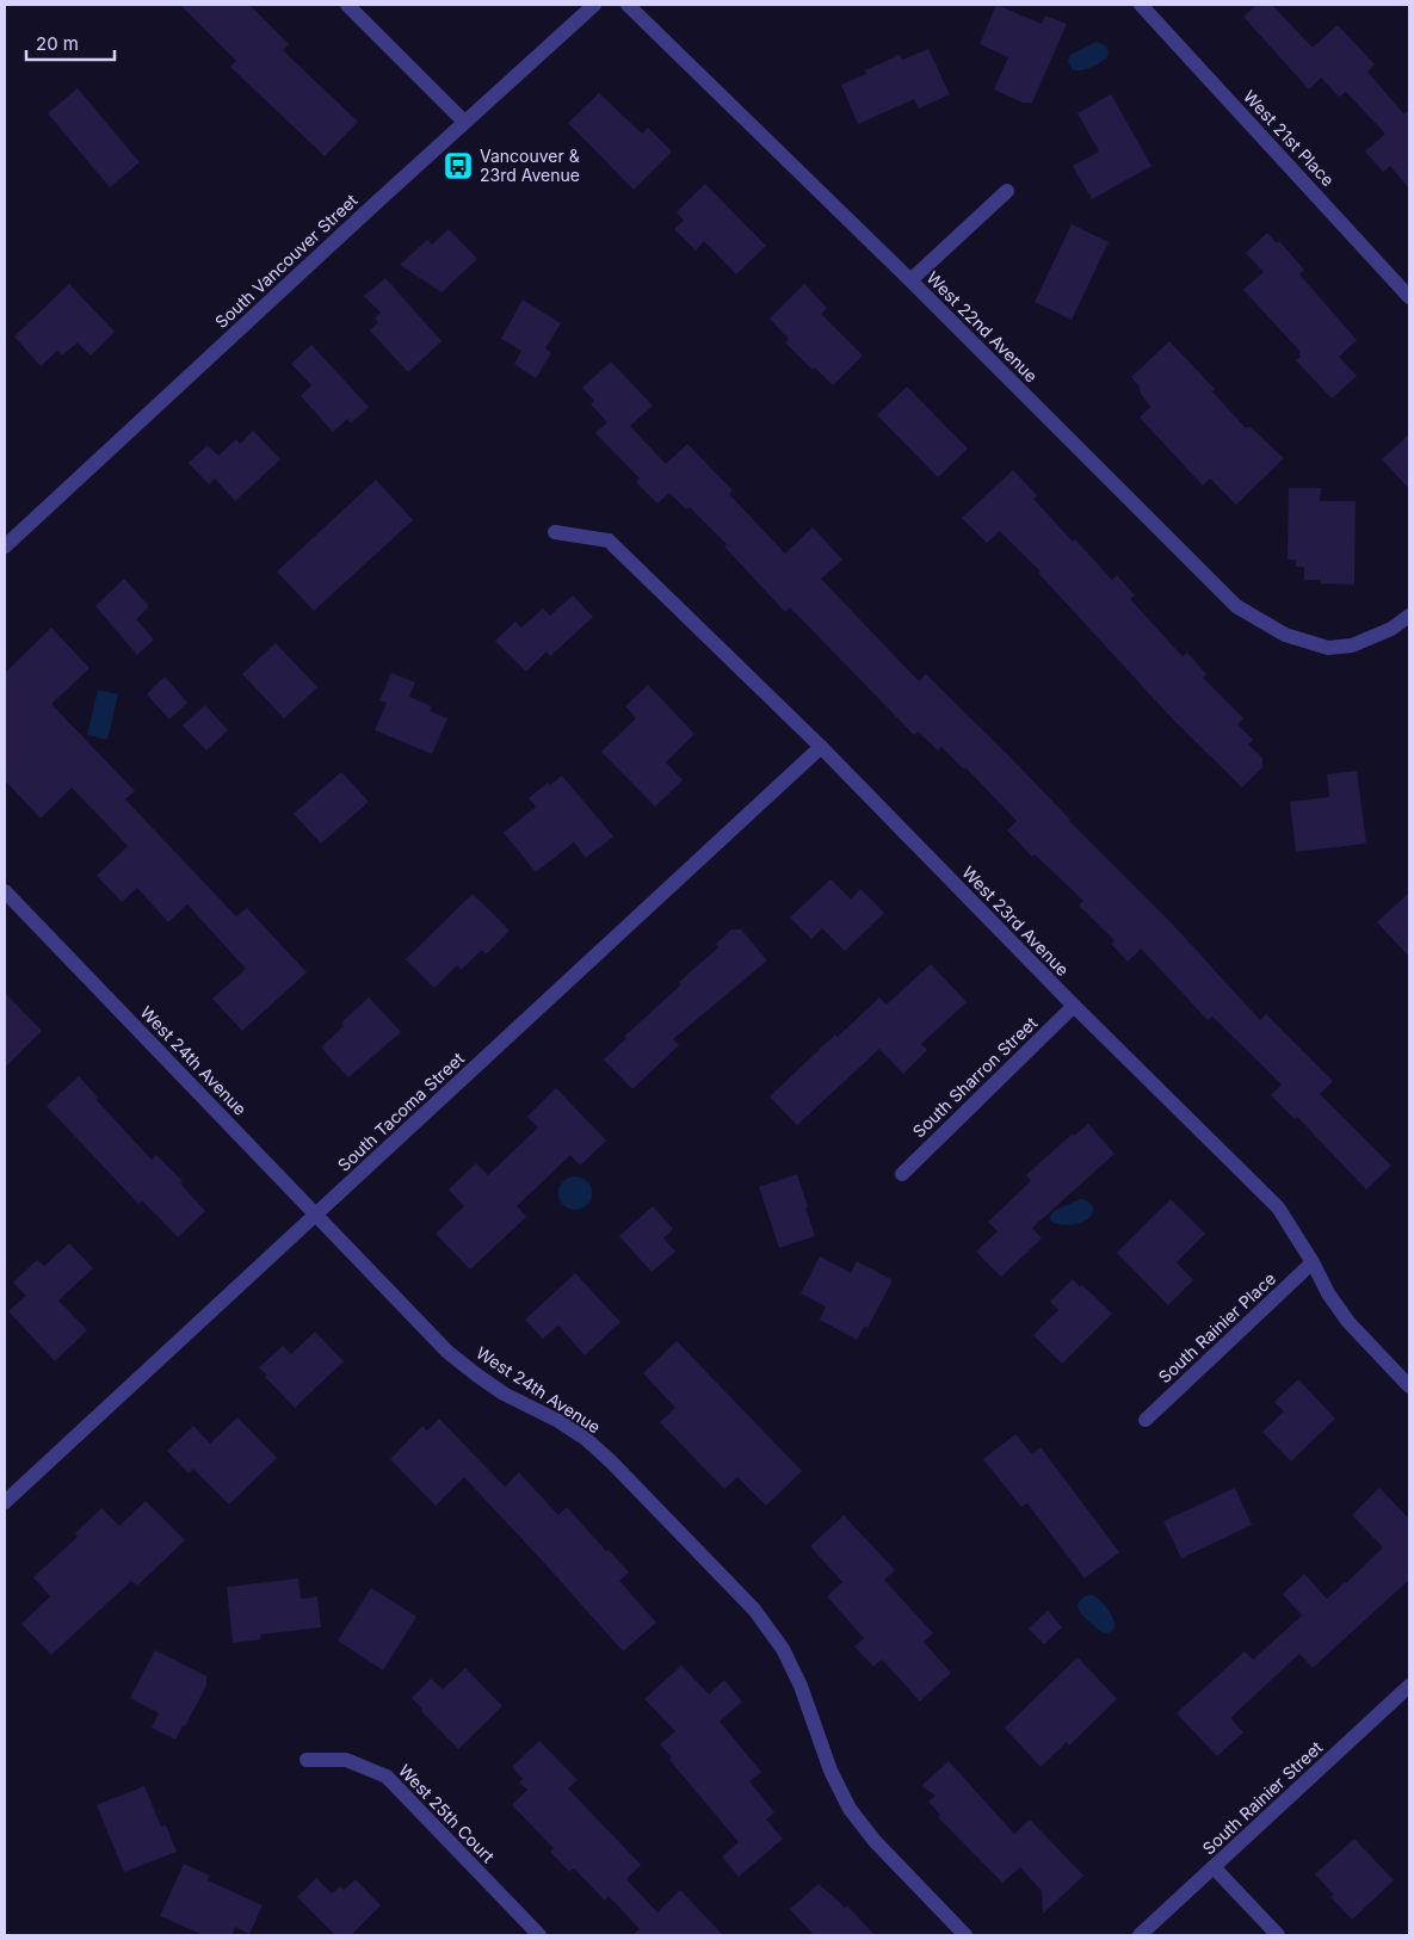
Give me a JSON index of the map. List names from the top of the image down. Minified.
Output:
{"streets":{"street":["West 21st Place","South Vancouver Street","West 22nd Avenue","West 23rd Avenue","West 24th Avenue","South Sharron Street","South Tacoma Street","South Rainier Place","South Rainier Street","West 25th Court"]},"crossings":[["West 23rd Avenue","South Sharron Street"],["West 23rd Avenue","South Tacoma Street"],["West 23rd Avenue","South Rainier Place"],["West 24th Avenue","South Tacoma Street"]],"places":{"bus stop":["Vancouver & 23rd Avenue"]},"scale_bar":"20 m"}
